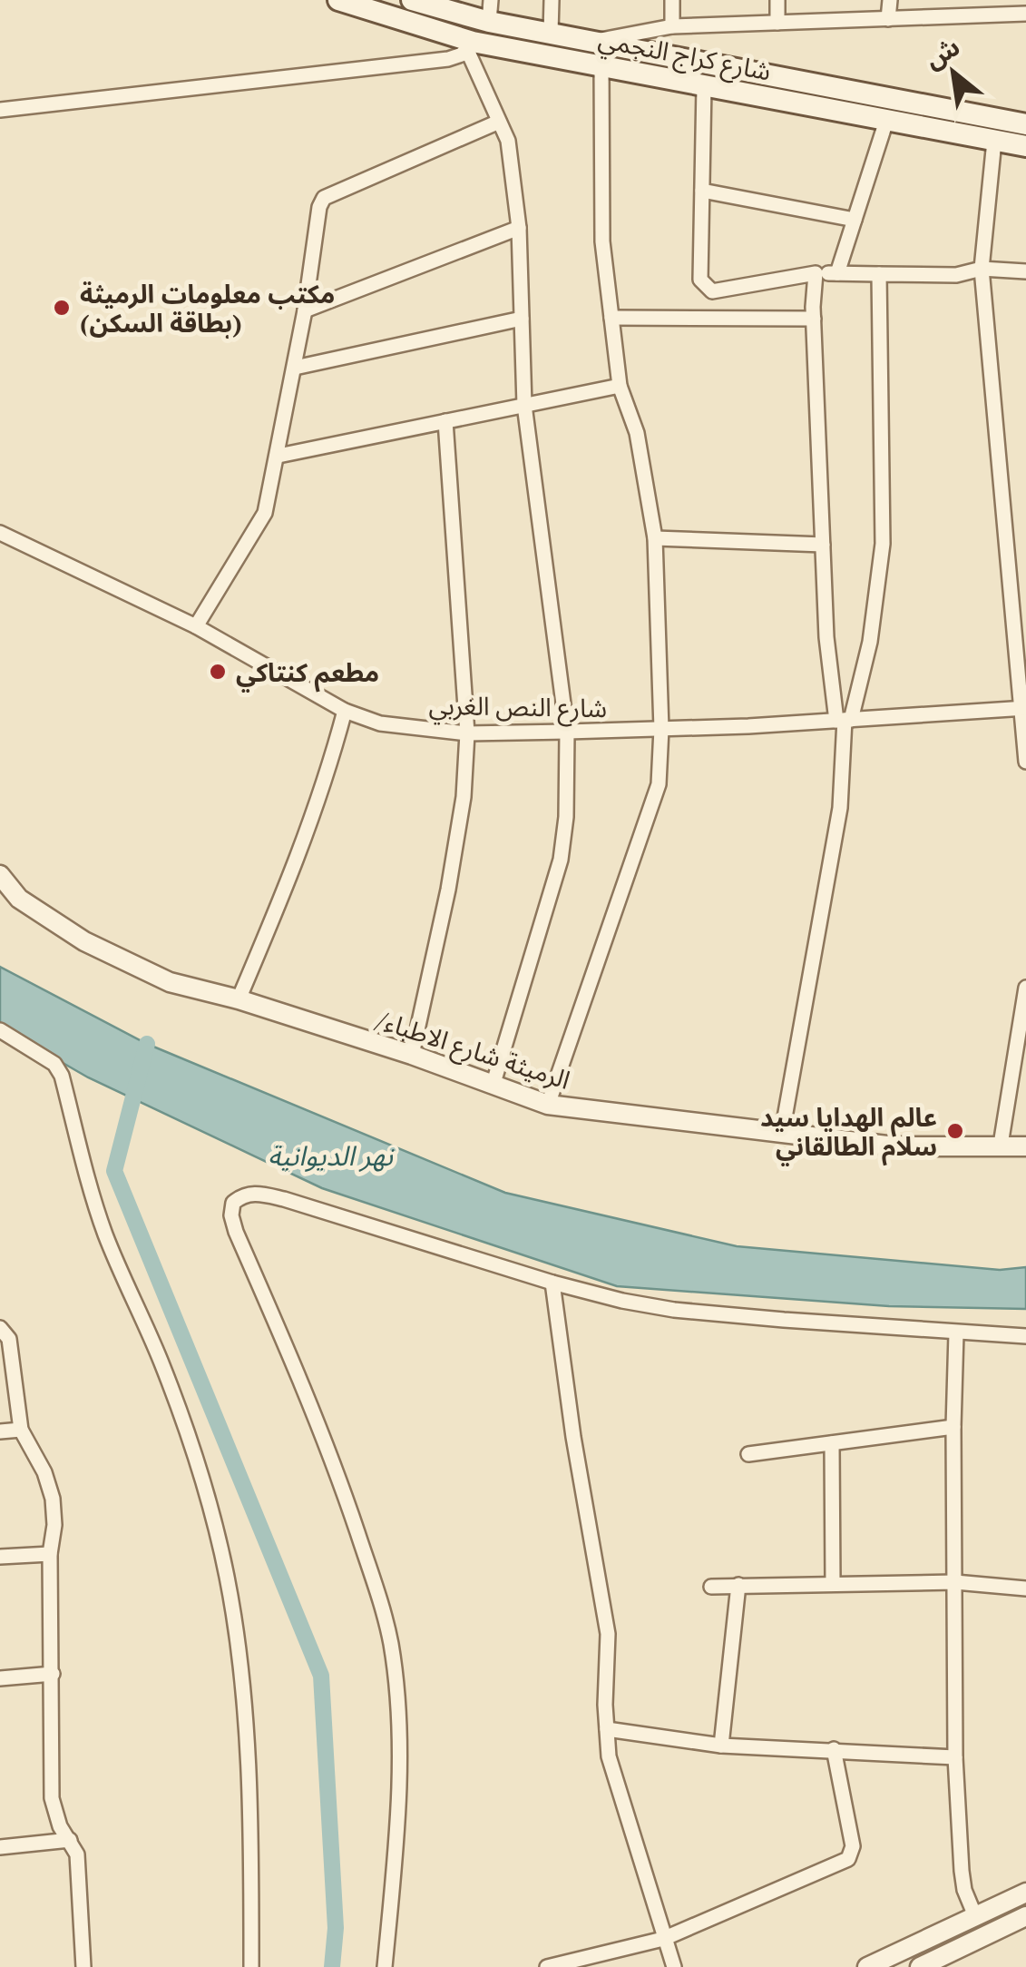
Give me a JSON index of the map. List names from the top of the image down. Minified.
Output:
{"streets":{"main road":["شارع كراج النجمي"],"street":["شارع النص الغربي","/الرميثة شارع الاطباء"]},"water":["نهر الديوانية"],"places":["مكتب معلومات الرميثة (بطاقة السكن)","مطعم كنتاكي","عالم الهدايا سيد سلام الطالقاني"],"north":"top left"}
